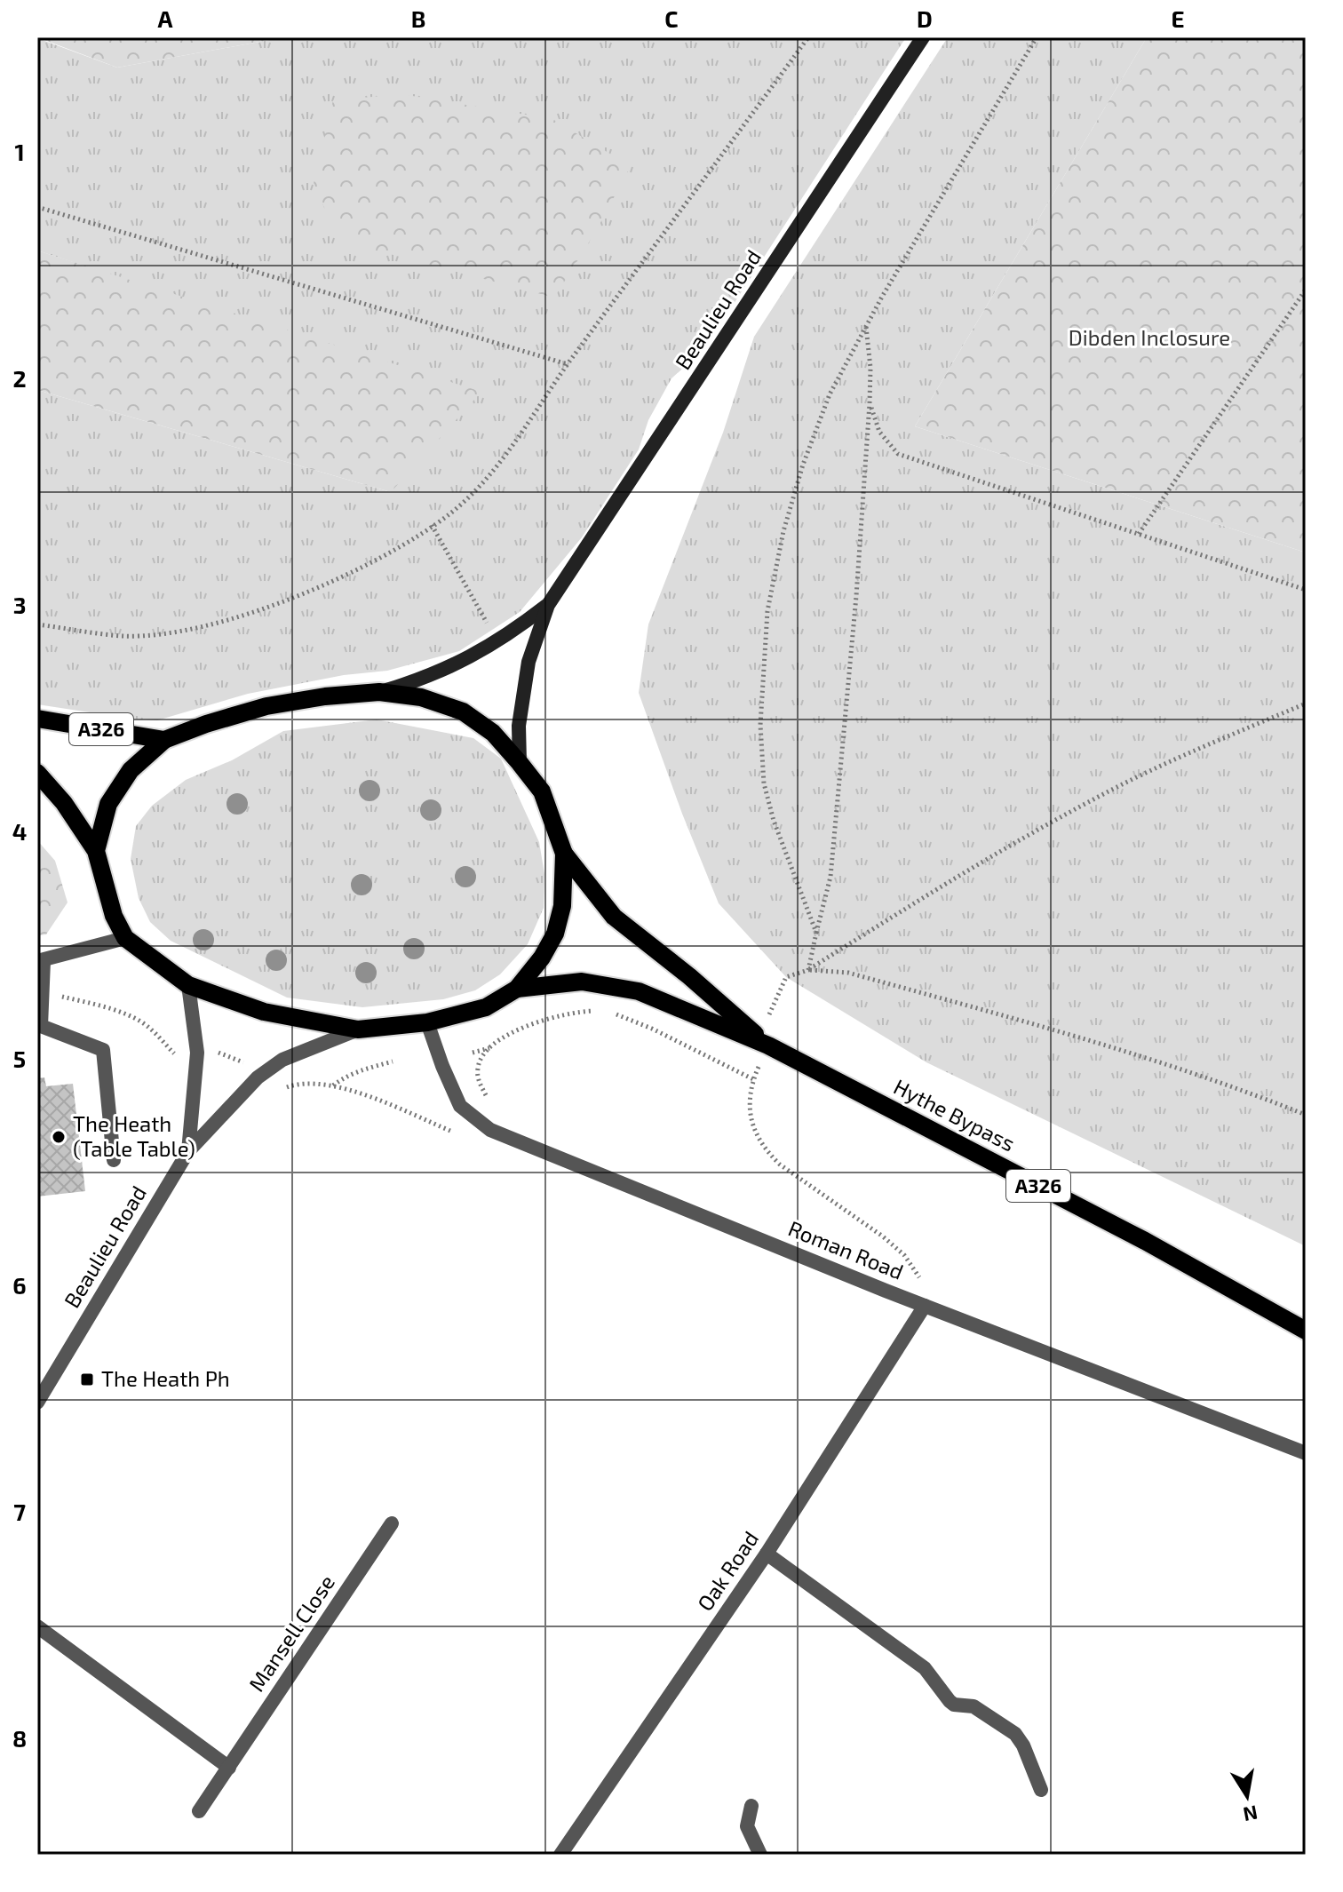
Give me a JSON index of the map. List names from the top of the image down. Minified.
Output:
{"streets":{"main road":["Beaulieu Road","A326","Hythe Bypass"],"street":["Roman Road","Oak Road","Mansell Close"]},"crossings":[["Roman Road","Oak Road"]],"parks":["Dibden Inclosure"],"places":{"other":["The Heath (Table Table)"],"transit":["The Heath Ph"]},"north":"bottom","grid":{"columns":["A","B","C","D","E"],"rows":["1","2","3","4","5","6","7","8"]}}
